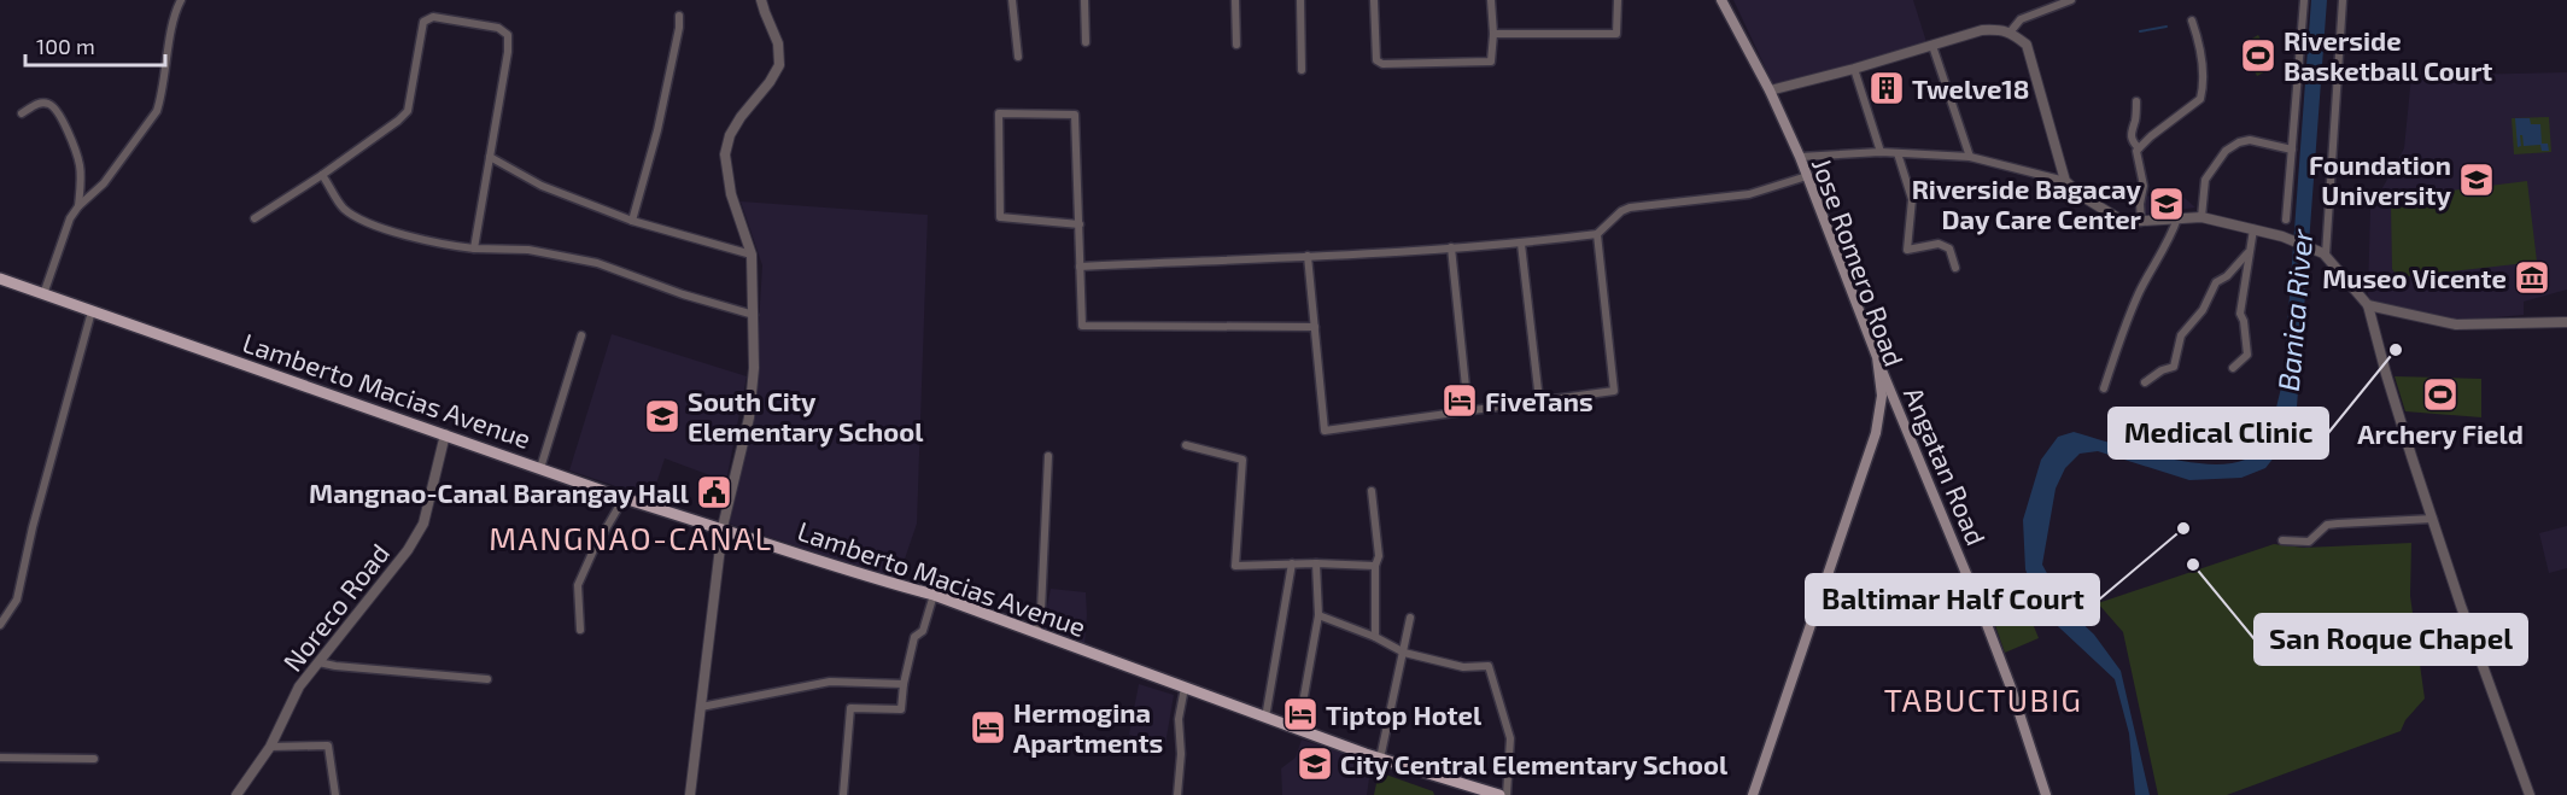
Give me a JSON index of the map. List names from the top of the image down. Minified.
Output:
{"streets":{"main road":["Jose Romero Road","Lamberto Macias Avenue","Angatan Road"],"street":["Noreco Road"]},"crossings":[["Jose Romero Road","Angatan Road"],["Lamberto Macias Avenue","Noreco Road"]],"districts":["MANGNAO-CANAL","TABUCTUBIG"],"water":["Banica River"],"places":{"sports":["Riverside Basketball Court","Archery Field"],"building":["Twelve18"],"school or university":["Foundation University","Riverside Bagacay Day Care Center","South City Elementary School","City Central Elementary School"],"museum":["Museo Vicente"],"other":["Medical Clinic","Baltimar Half Court","San Roque Chapel"],"hotel":["FiveTans","Tiptop Hotel","Hermogina Apartments"],"public building":["Mangnao-Canal Barangay Hall"]},"scale_bar":"100 m"}
